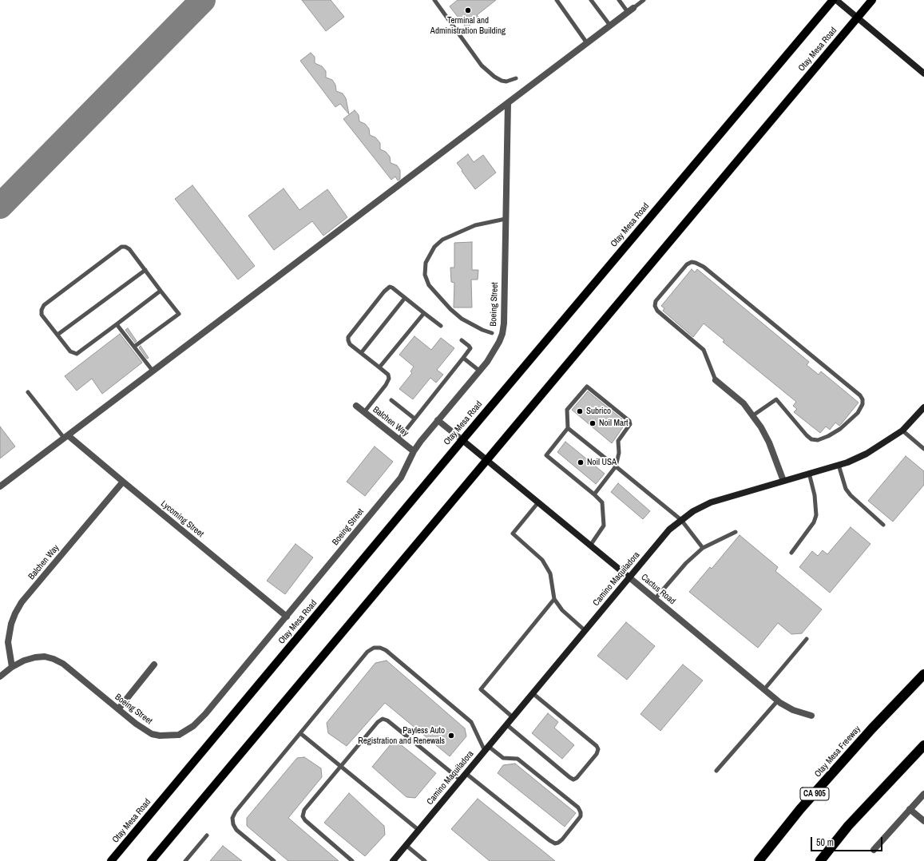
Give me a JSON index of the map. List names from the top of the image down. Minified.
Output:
{"streets":{"highway":["Otay Mesa Freeway","CA 905"],"main road":["Otay Mesa Road"],"street":["Boeing Street","Balchen Way","Lycoming Street","Camino Maquiladora","Cactus Road"]},"crossings":[["Otay Mesa Road","Cactus Road"],["Boeing Street","Balchen Way"],["Boeing Street","Lycoming Street"],["Boeing Street","Cactus Road"],["Balchen Way","Lycoming Street"],["Camino Maquiladora","Cactus Road"]],"places":["Terminal and Administration Building","Subrico","Noil Mart","Noil USA","Payless Auto Registration and Renewals"],"scale_bar":"50 m"}
